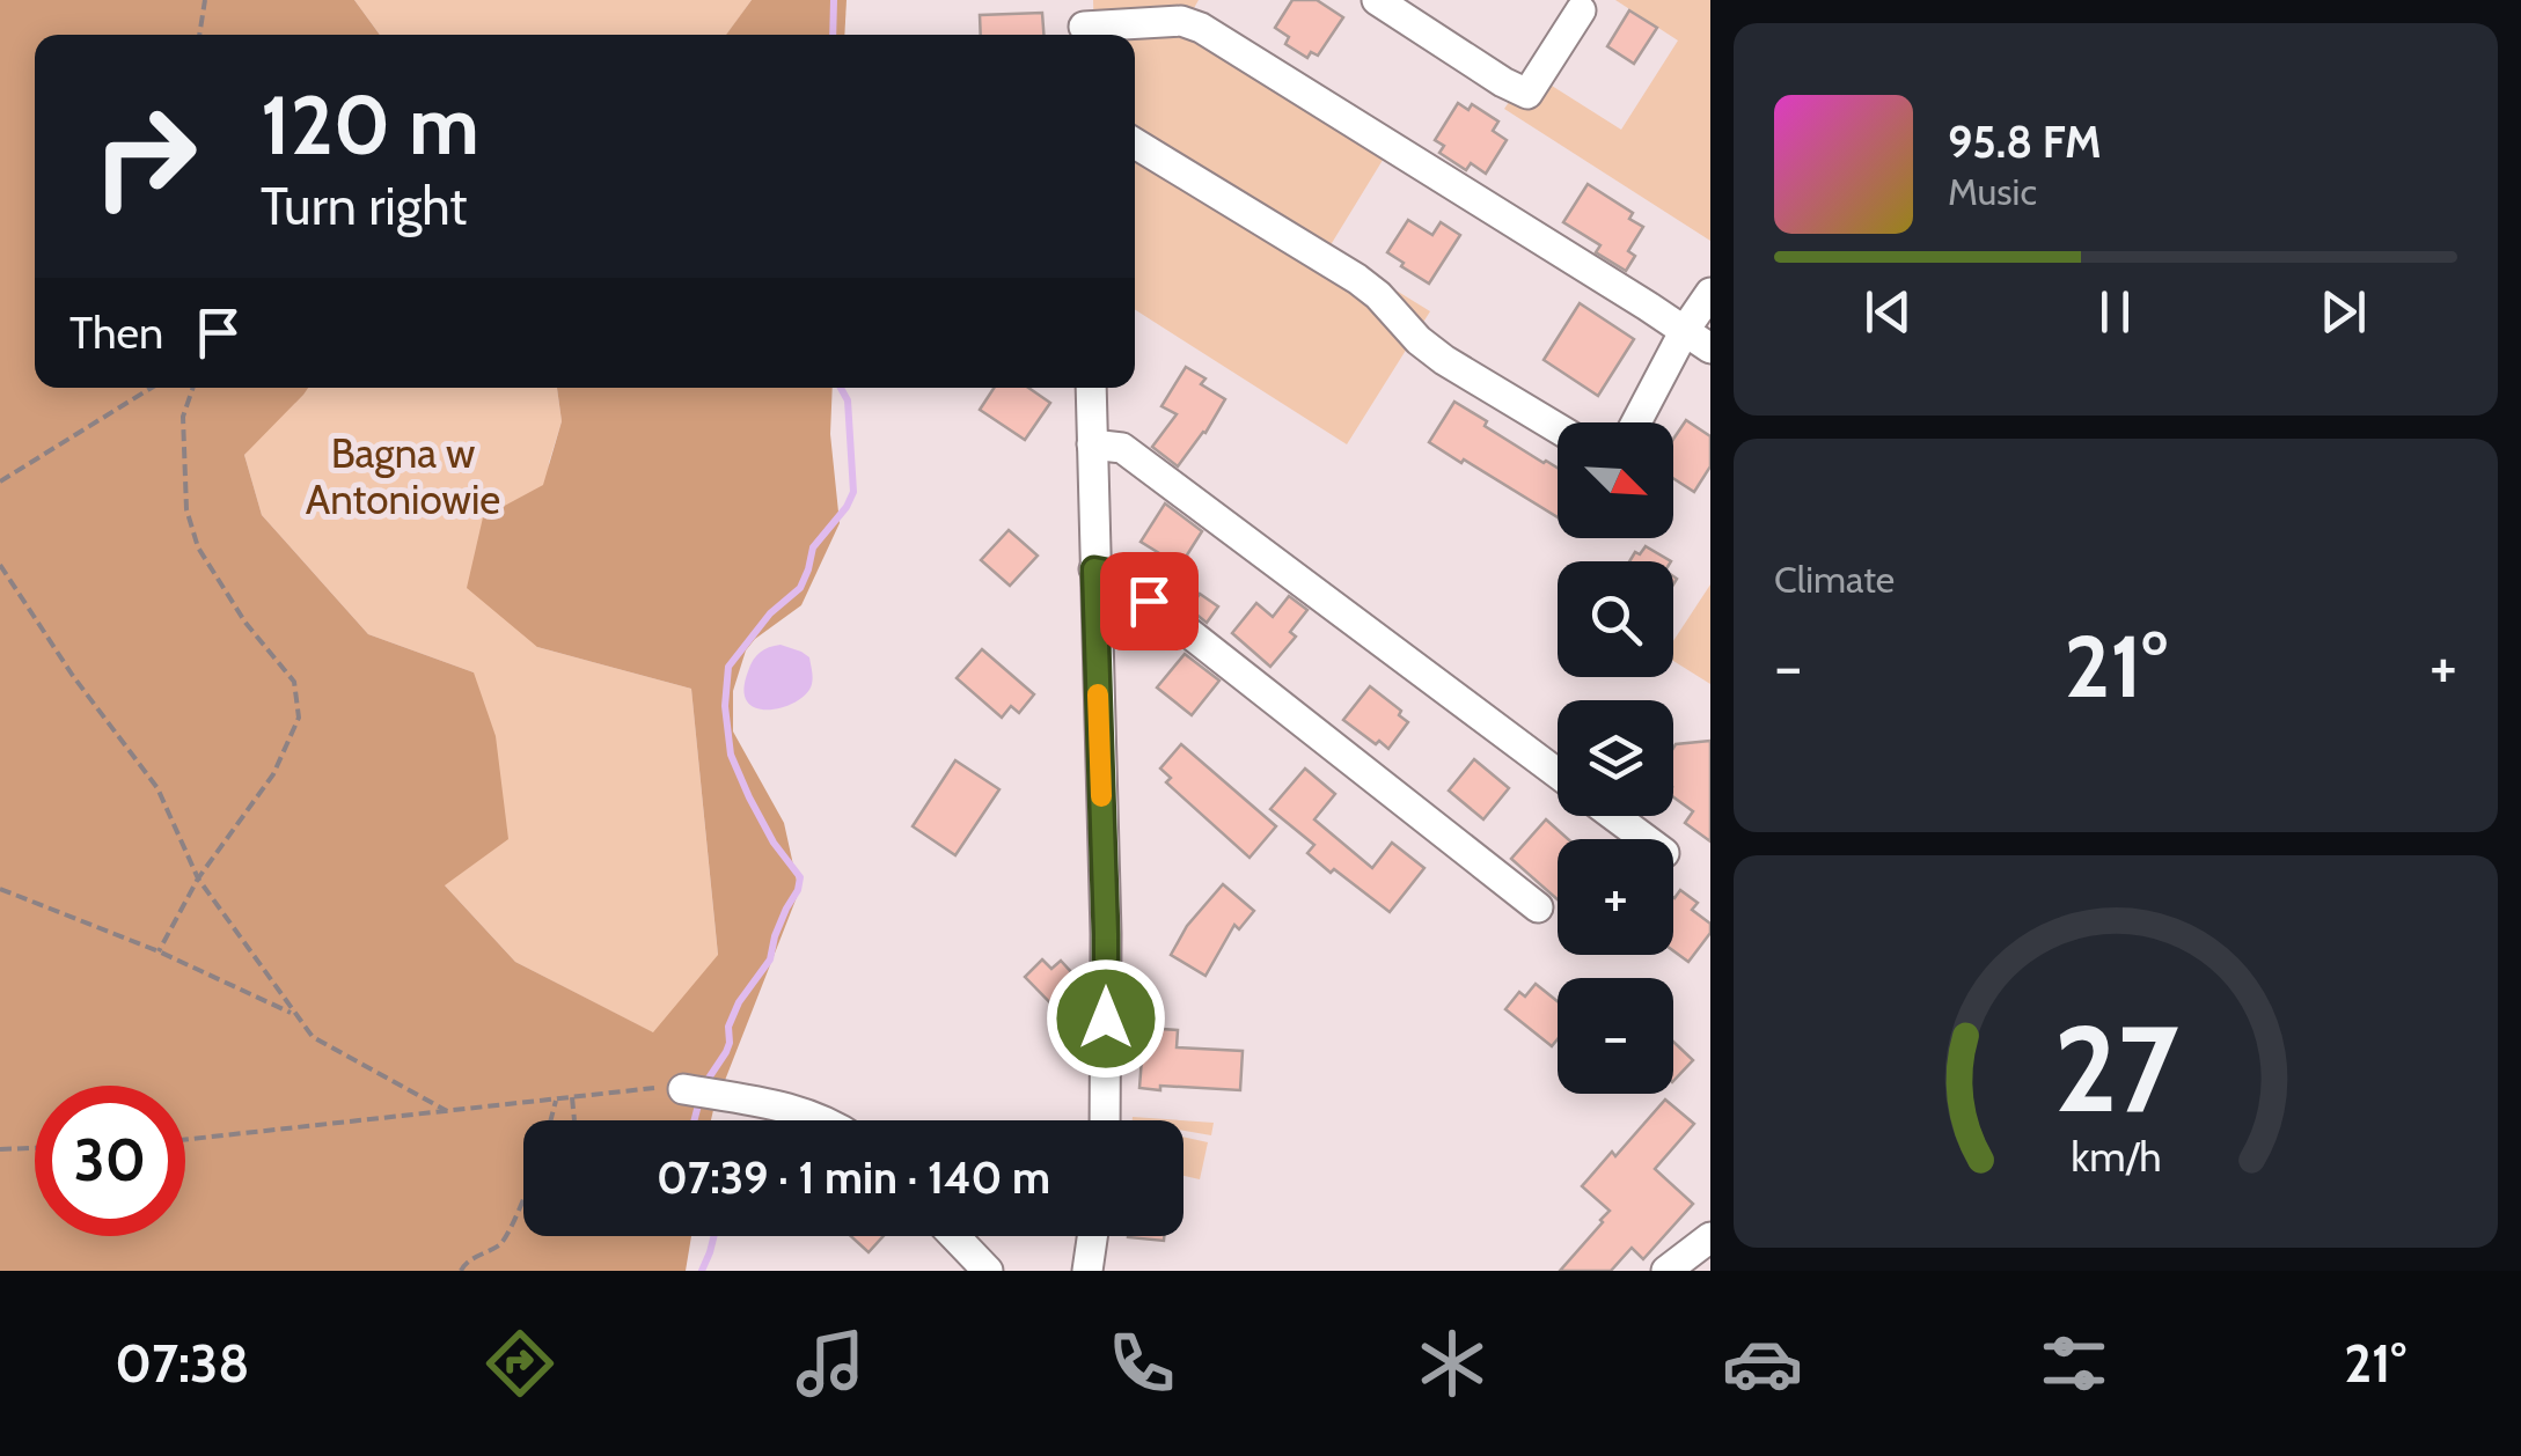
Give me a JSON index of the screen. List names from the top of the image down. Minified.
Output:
{"parks":["Bagna w Antoniowie"],"north":"bottom right","page":{"turn":["120 m","Turn right"],"song":["95.8 FM","Music"],"then":"Then","map_buttons":["+","−"],"tile":"Climate","heat":["−","21°","+"],"limit":"30","trip":"07:39 · 1 min · 140 m","tabs":["07:38","21°"],"gauge":["27","km/h"]}}
